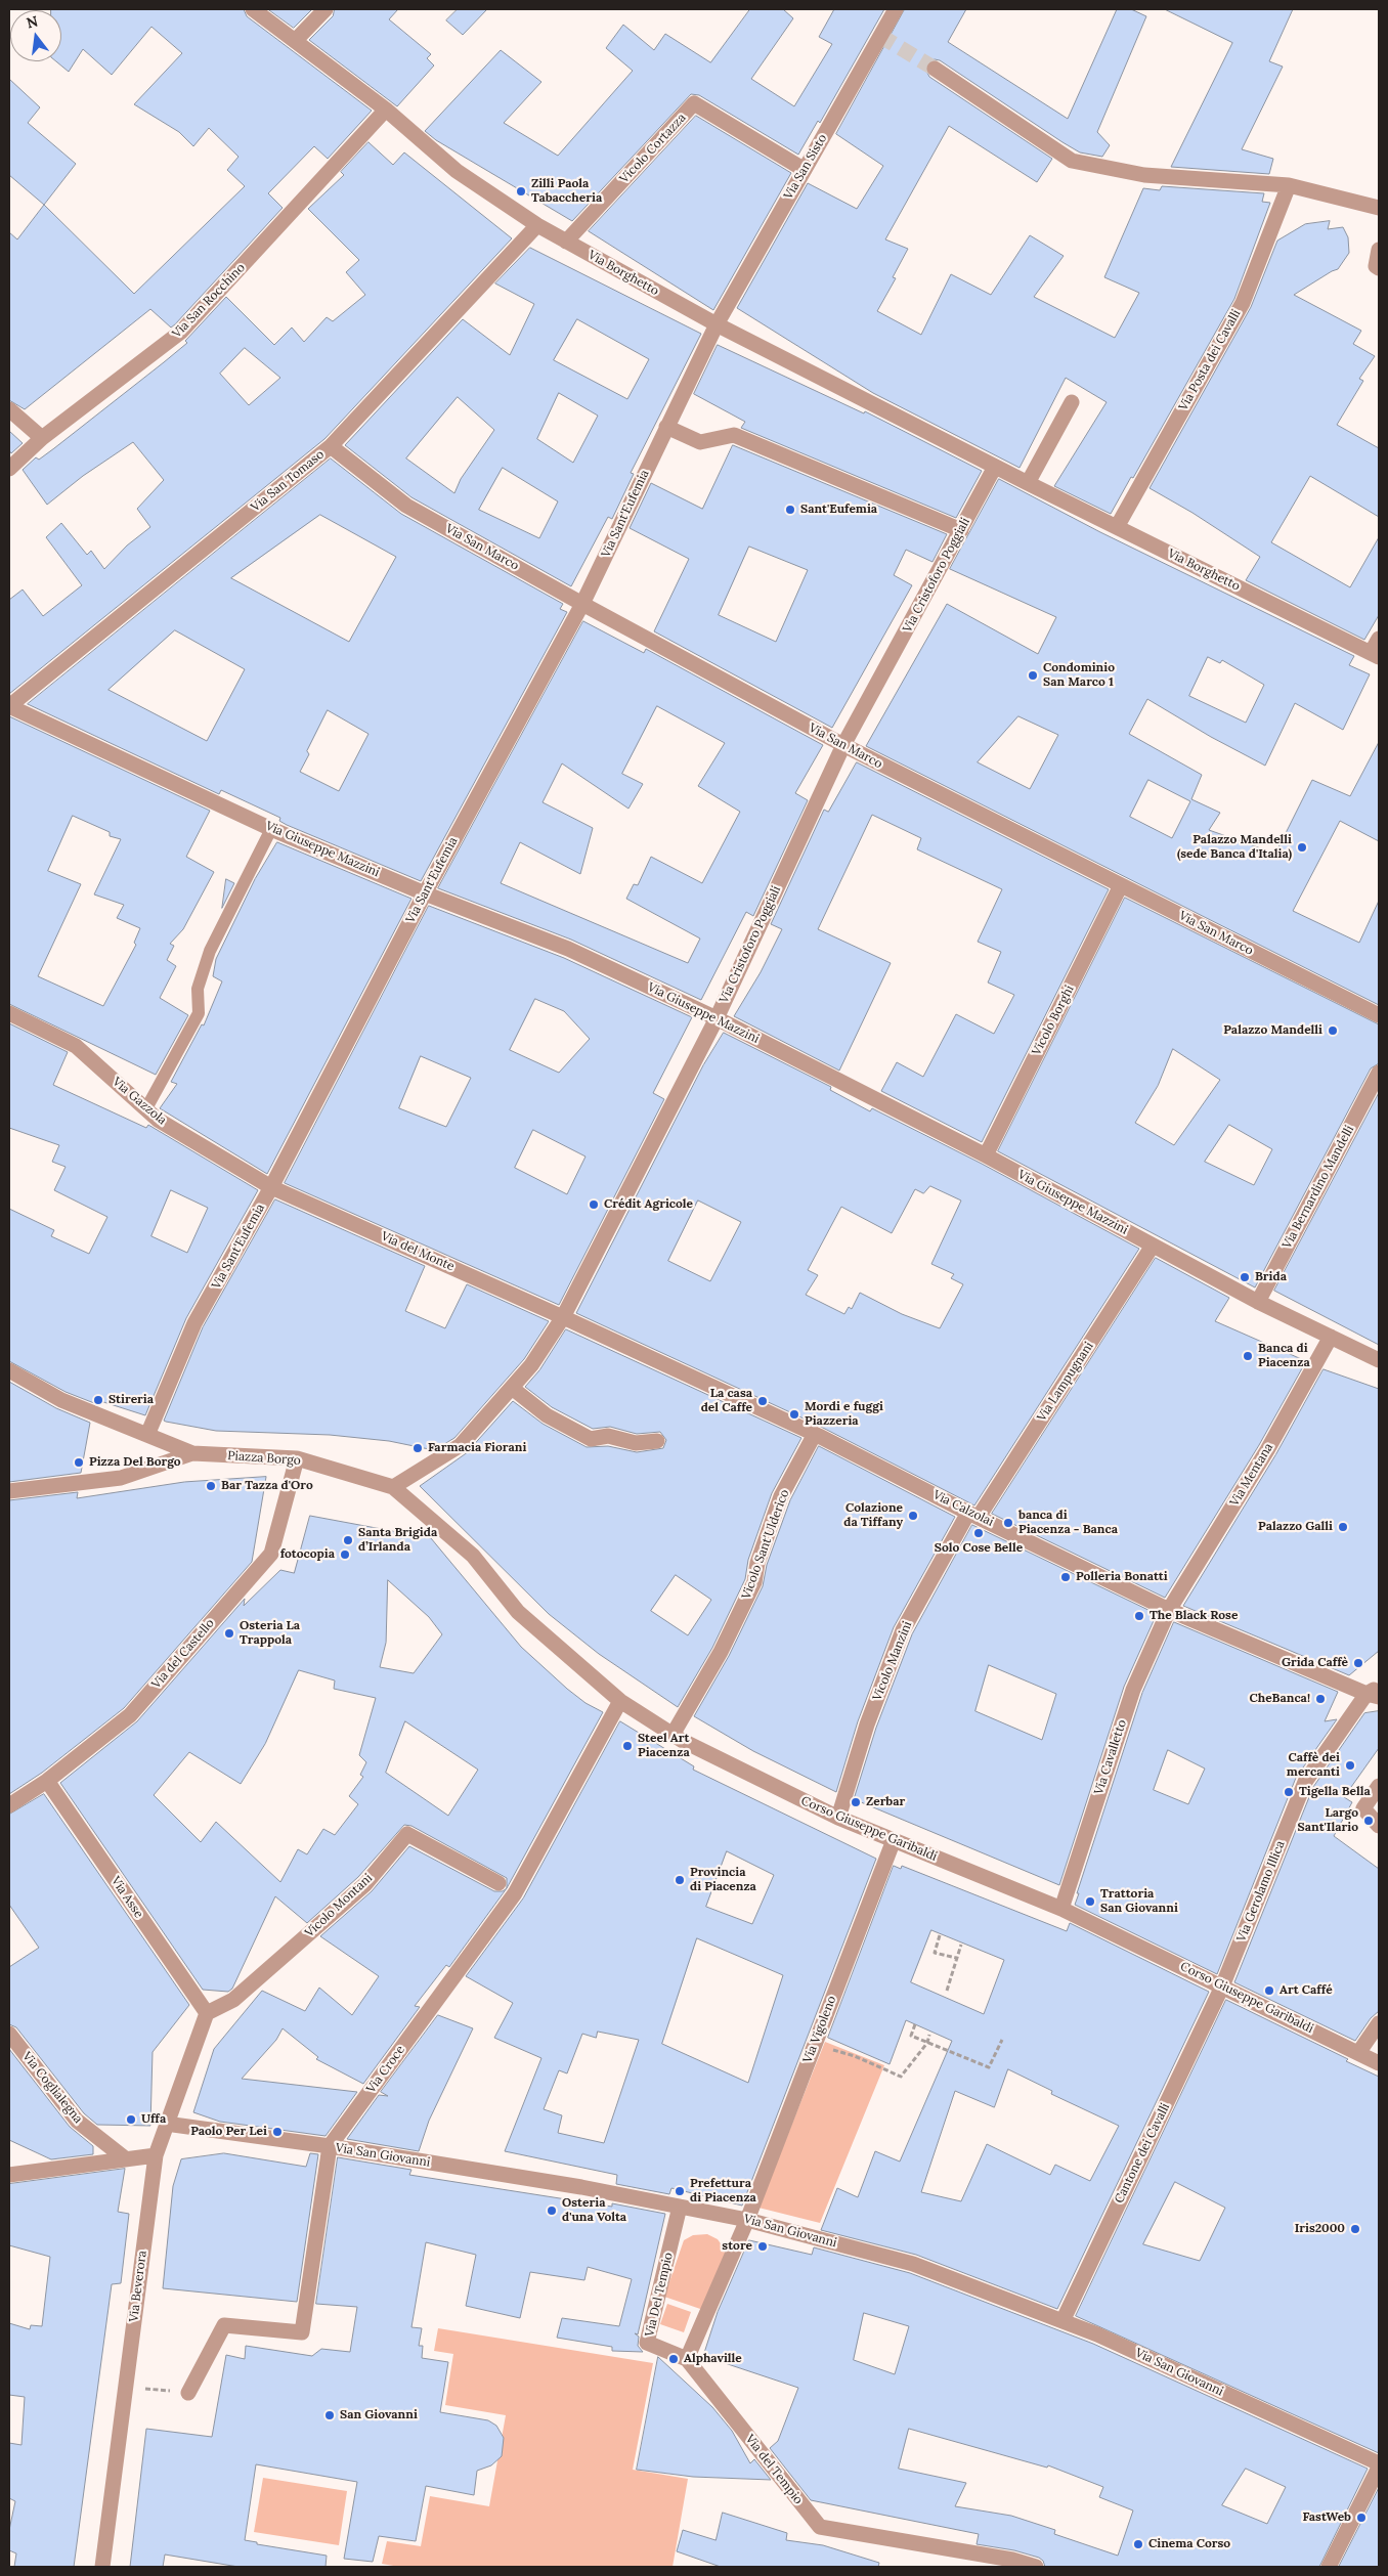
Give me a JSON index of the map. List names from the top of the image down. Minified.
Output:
{"streets":{"street":["Vicolo Cortazza","Via San Sisto","Via Borghetto","Via San Rocchino","Via Posta dei Cavalli","Via San Tomaso","Via Sant'Eufemia","Via San Marco","Via Cristoforo Poggiali","Via Giuseppe Mazzini","Vicolo Borghi","Via Gazzola","Via Bernardino Mandelli","Via del Monte","Via Lampugnani","Piazza Borgo","Via Mentana","Via Calzolai","Vicolo Sant'Ulderico","Via del Castello","Vicolo Manzini","Via Cavalletto","Corso Giuseppe Garibaldi","Via Gerolamo Illica","Via Asse","Vicolo Montani","Via Vigoleno","Via Croce","Via Coglialegna","Cantone dei Cavalli","Via San Giovanni","Via Beverora","Via Del Tempio","Via del Tempio"]},"crossings":[["Vicolo Cortazza","Via San Sisto"],["Vicolo Cortazza","Via Borghetto"],["Via San Sisto","Via Borghetto"],["Via San Sisto","Via Sant'Eufemia"],["Via Borghetto","Via San Rocchino"],["Via Borghetto","Via Posta dei Cavalli"],["Via Borghetto","Via San Tomaso"],["Via Borghetto","Via Sant'Eufemia"],["Via Borghetto","Via Cristoforo Poggiali"],["Via San Tomaso","Via San Marco"],["Via San Tomaso","Via Giuseppe Mazzini"],["Via Sant'Eufemia","Via San Marco"],["Via Sant'Eufemia","Via Giuseppe Mazzini"],["Via Sant'Eufemia","Via Gazzola"],["Via Sant'Eufemia","Via del Monte"],["Via Sant'Eufemia","Piazza Borgo"],["Via San Marco","Via Cristoforo Poggiali"],["Via San Marco","Vicolo Borghi"],["Via Cristoforo Poggiali","Via Giuseppe Mazzini"],["Via Cristoforo Poggiali","Via del Monte"],["Via Cristoforo Poggiali","Piazza Borgo"],["Via Cristoforo Poggiali","Via Calzolai"],["Via Cristoforo Poggiali","Corso Giuseppe Garibaldi"],["Via Giuseppe Mazzini","Vicolo Borghi"],["Via Giuseppe Mazzini","Via Bernardino Mandelli"],["Via Giuseppe Mazzini","Via Lampugnani"],["Via Giuseppe Mazzini","Via Mentana"],["Via Gazzola","Via del Monte"],["Via del Monte","Via Calzolai"],["Via Lampugnani","Via Calzolai"],["Via Lampugnani","Vicolo Manzini"],["Piazza Borgo","Via del Castello"],["Piazza Borgo","Corso Giuseppe Garibaldi"],["Via Mentana","Via Calzolai"],["Via Mentana","Via Cavalletto"],["Via Calzolai","Vicolo Sant'Ulderico"],["Via Calzolai","Vicolo Manzini"],["Via Calzolai","Via Cavalletto"],["Via Calzolai","Via Gerolamo Illica"],["Vicolo Sant'Ulderico","Corso Giuseppe Garibaldi"],["Via del Castello","Via Asse"],["Vicolo Manzini","Corso Giuseppe Garibaldi"],["Via Cavalletto","Corso Giuseppe Garibaldi"],["Corso Giuseppe Garibaldi","Via Gerolamo Illica"],["Corso Giuseppe Garibaldi","Via Vigoleno"],["Corso Giuseppe Garibaldi","Via Croce"],["Corso Giuseppe Garibaldi","Cantone dei Cavalli"],["Via Gerolamo Illica","Cantone dei Cavalli"],["Via Asse","Vicolo Montani"],["Via Asse","Via Beverora"],["Vicolo Montani","Via Beverora"],["Via Vigoleno","Via San Giovanni"],["Via Croce","Via San Giovanni"],["Cantone dei Cavalli","Via San Giovanni"],["Via San Giovanni","Via Beverora"],["Via San Giovanni","Via Del Tempio"],["Via Del Tempio","Via del Tempio"]],"places":["Zilli Paola Tabaccheria","Sant'Eufemia","Condominio San Marco 1","Palazzo Mandelli (sede Banca d'Italia)","Palazzo Mandelli","Crédit Agricole","Brida","Banca di Piacenza","Stireria","La casa del Caffe","Mordi e fuggi Piazzeria","Farmacia Fiorani","Pizza Del Borgo","Bar Tazza d'Oro","Colazione da Tiffany","banca di Piacenza - Banca","Palazzo Galli","Solo Cose Belle","Santa Brigida d’Irlanda","fotocopia","Polleria Bonatti","The Black Rose","Osteria La Trappola","Grida Caffè","CheBanca!","Steel Art Piacenza","Caffè dei mercanti","Tigella Bella","Zerbar","Largo Sant'Ilario","Provincia di Piacenza","Trattoria San Giovanni","Art Caffé","Uffa","Paolo Per Lei","Prefettura di Piacenza","Osteria d'una Volta","Iris2000","store","Alphaville","San Giovanni","FastWeb","Cinema Corso"],"north":"top"}
